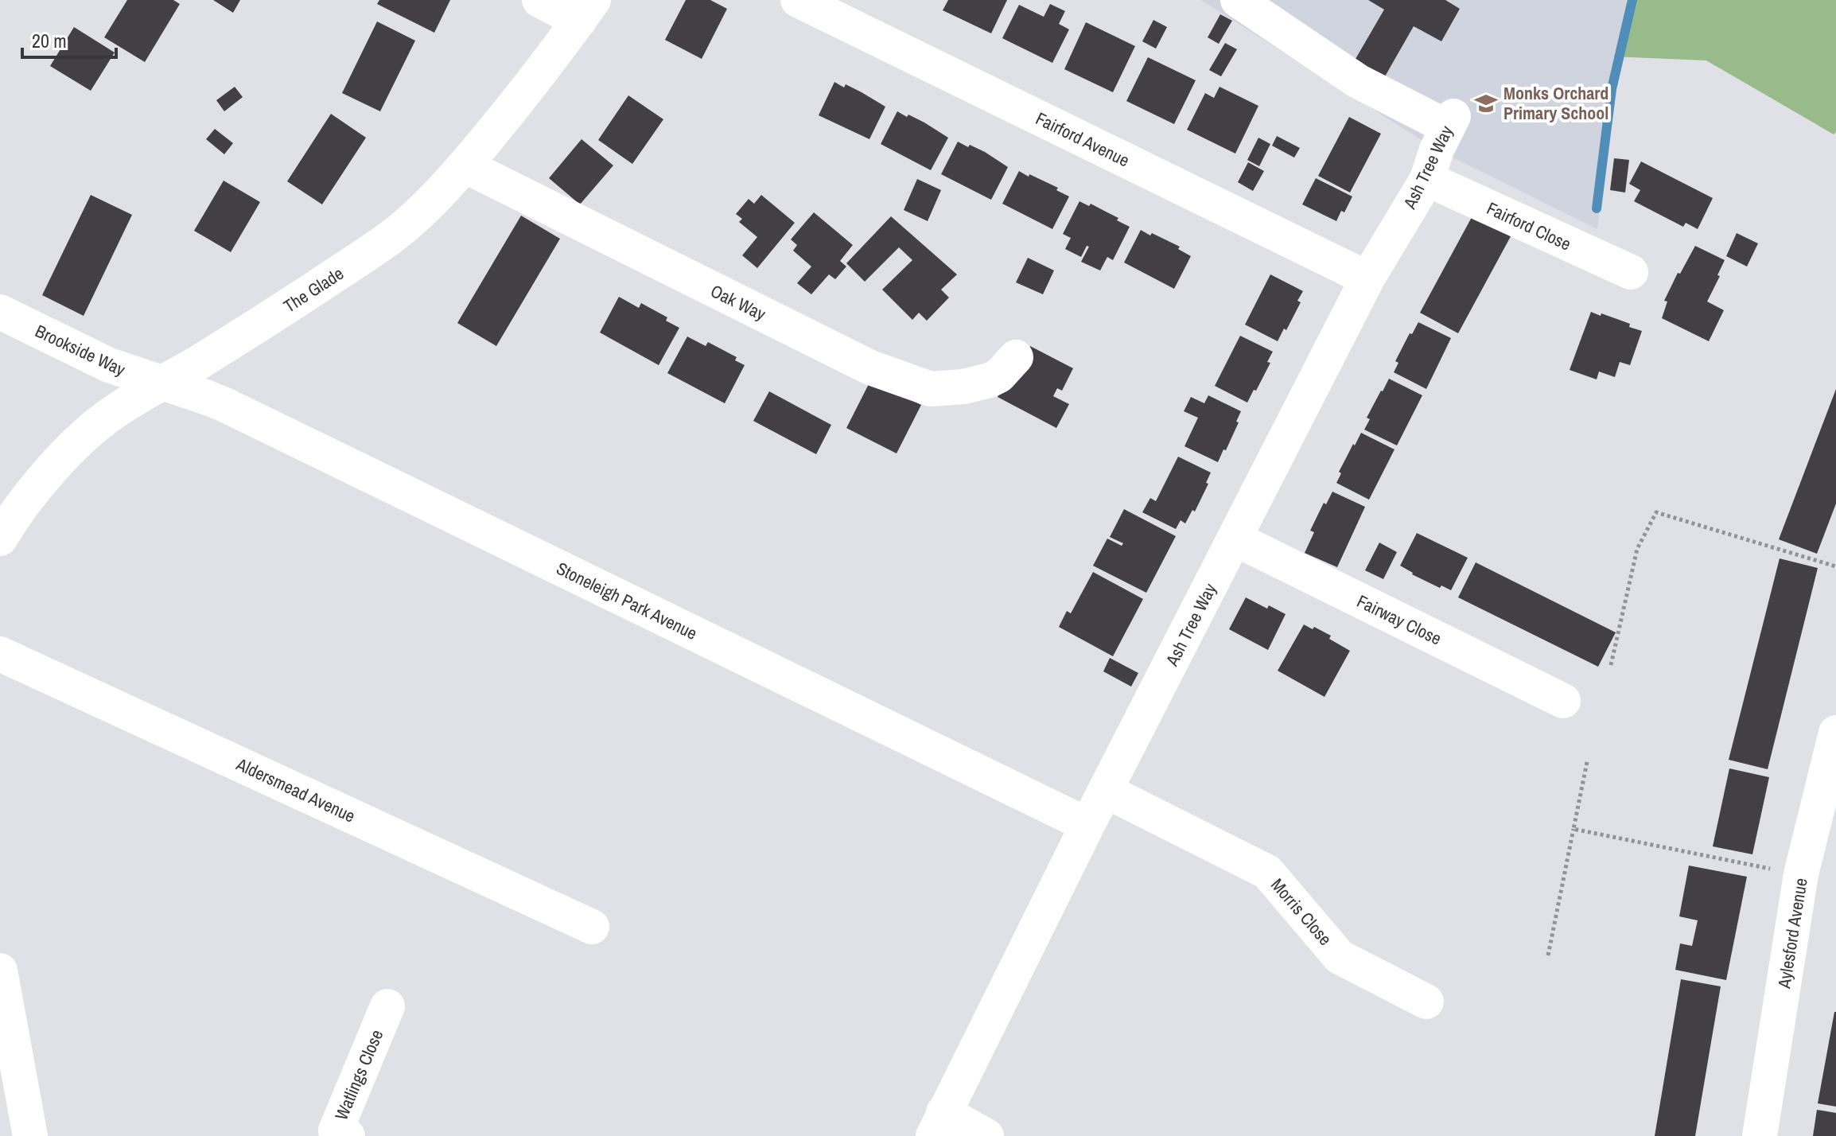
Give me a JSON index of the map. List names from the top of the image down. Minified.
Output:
{"streets":{"street":["Fairford Avenue","Ash Tree Way","Fairford Close","The Glade","Oak Way","Brookside Way","Stoneleigh Park Avenue","Fairway Close","Aldersmead Avenue","Morris Close","Aylesford Avenue","Watlings Close"]},"crossings":[["Fairford Avenue","Ash Tree Way"],["Ash Tree Way","Fairford Close"],["Ash Tree Way","Stoneleigh Park Avenue"],["Ash Tree Way","Fairway Close"],["Ash Tree Way","Morris Close"],["The Glade","Oak Way"],["The Glade","Brookside Way"],["The Glade","Stoneleigh Park Avenue"],["Brookside Way","Stoneleigh Park Avenue"]],"places":{"school or university":["Monks Orchard Primary School"]},"scale_bar":"20 m"}
